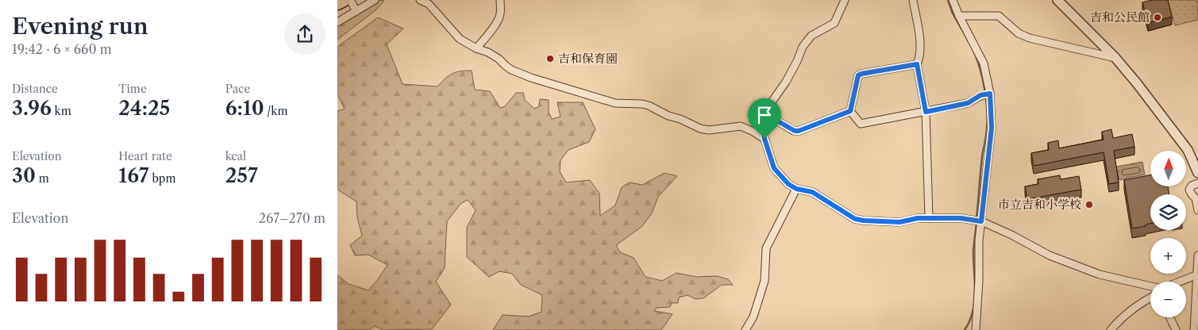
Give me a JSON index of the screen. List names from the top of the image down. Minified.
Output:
{"places":["吉和公民館","吉和保育園","市立吉和小学校"],"north":"top","page":{"heading":["Evening run","19:42 · 6 × 660 m"],"stats":[["Distance","3.96 km"],["Time","24:25"],["Pace","6:10 /km"],["Elevation","30 m"],["Heart rate","167 bpm"],["kcal","257"]],"map_buttons":["+","−"],"chart":["Elevation","267–270 m"]}}
